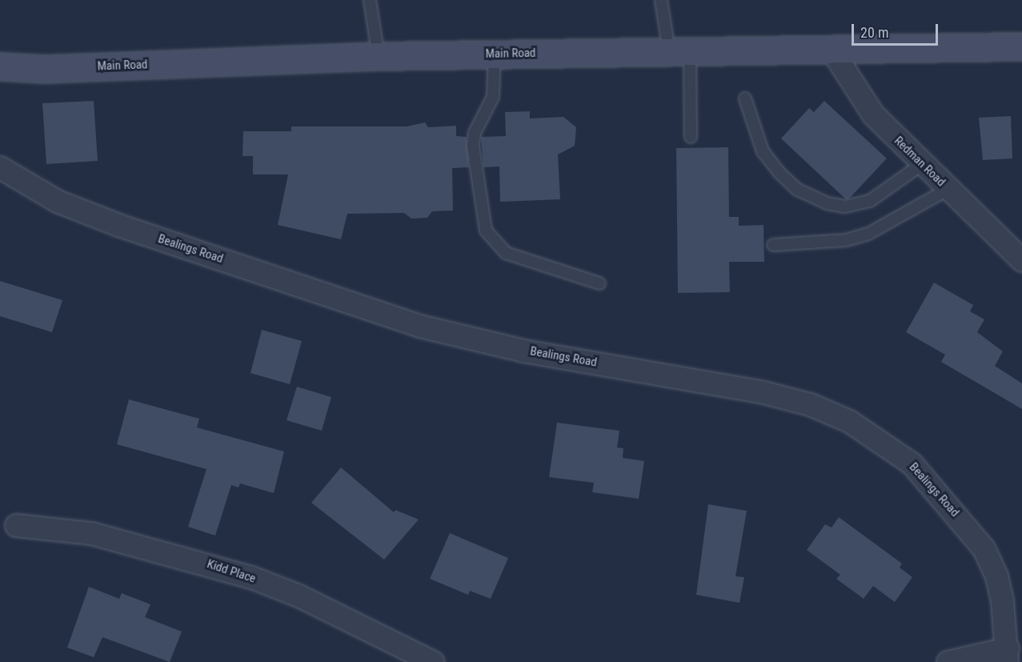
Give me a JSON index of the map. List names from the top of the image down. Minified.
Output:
{"streets":{"main road":["Main Road"],"street":["Redman Road","Bealings Road","Kidd Place"]},"crossings":[["Main Road","Redman Road"]],"scale_bar":"20 m"}
